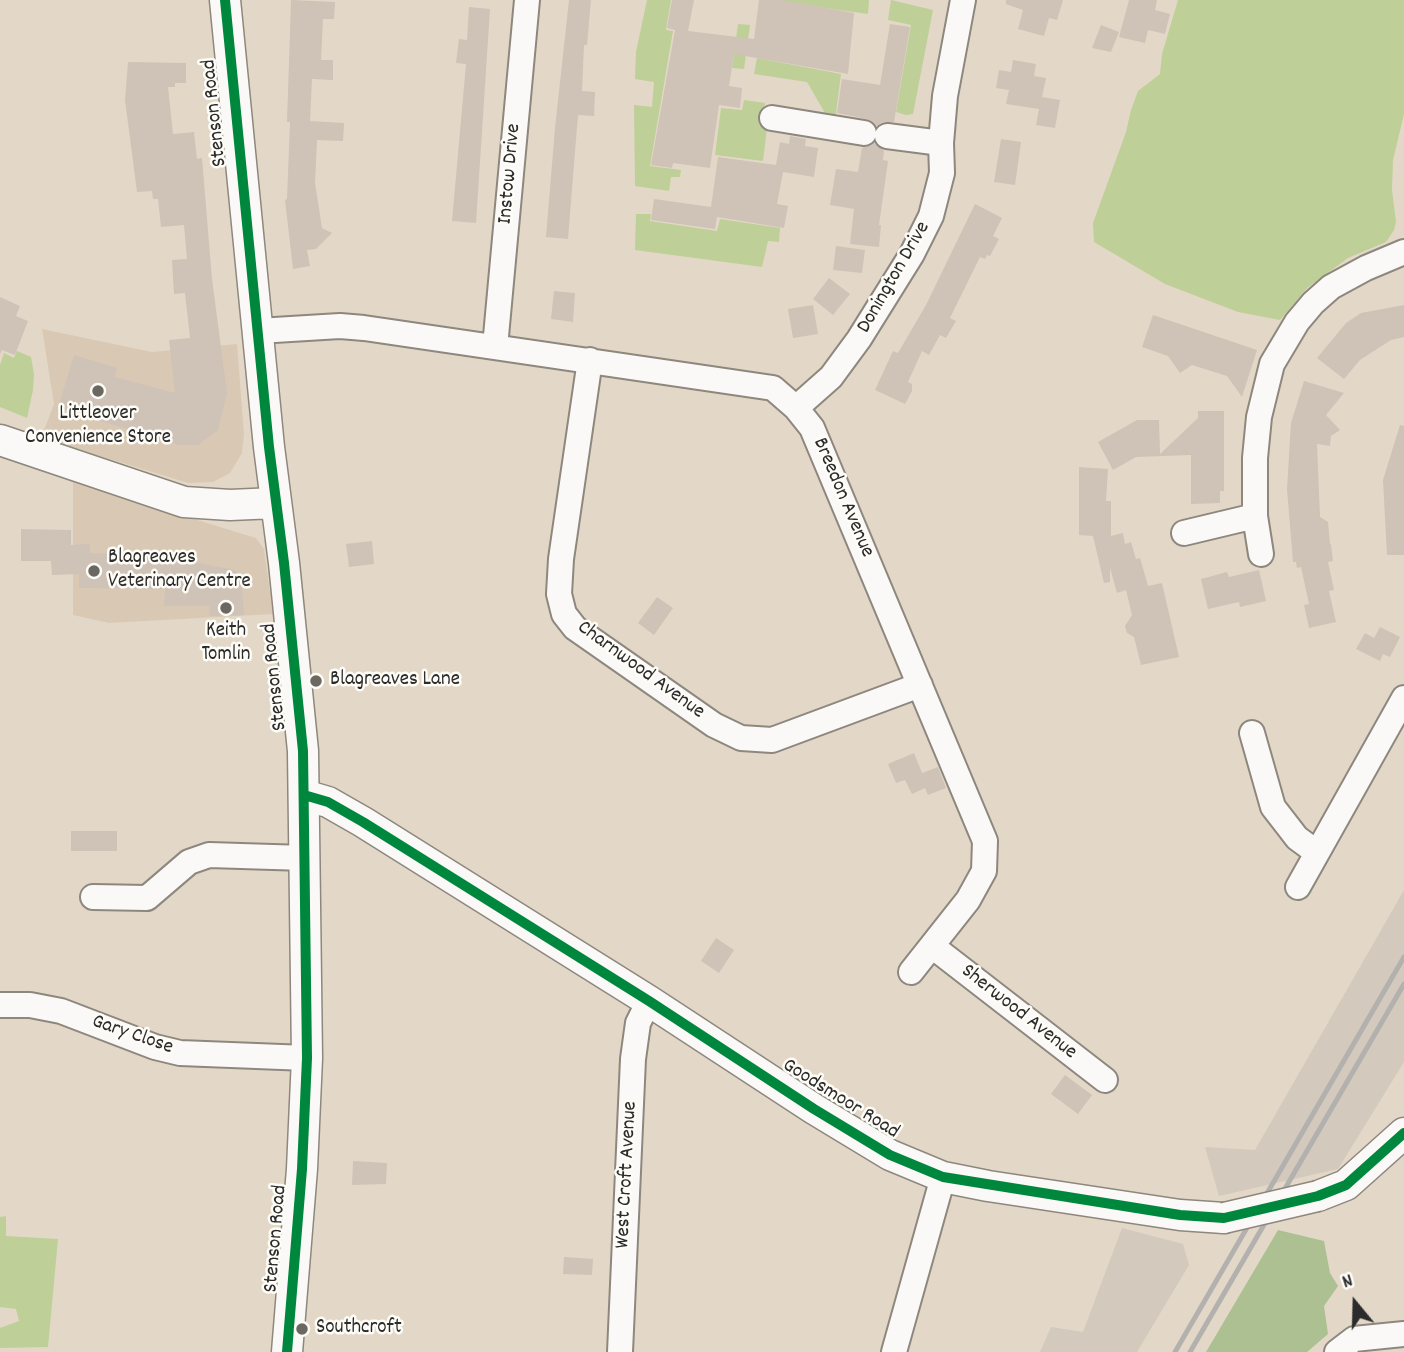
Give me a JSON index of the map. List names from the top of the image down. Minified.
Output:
{"streets":{"street":["Stenson Road","Instow Drive","Donington Drive","Breedon Avenue","Charnwood Avenue","Sherwood Avenue","Gary Close","Goodsmoor Road","West Croft Avenue"]},"crossings":[["Stenson Road","Breedon Avenue"],["Stenson Road","Gary Close"],["Stenson Road","Goodsmoor Road"],["Instow Drive","Breedon Avenue"],["Donington Drive","Breedon Avenue"],["Breedon Avenue","Charnwood Avenue"],["Breedon Avenue","Sherwood Avenue"],["Goodsmoor Road","West Croft Avenue"]],"places":["Littleover Convenience Store","Blagreaves Veterinary Centre","Keith Tomlin","Blagreaves Lane","Southcroft"],"north":"top"}
